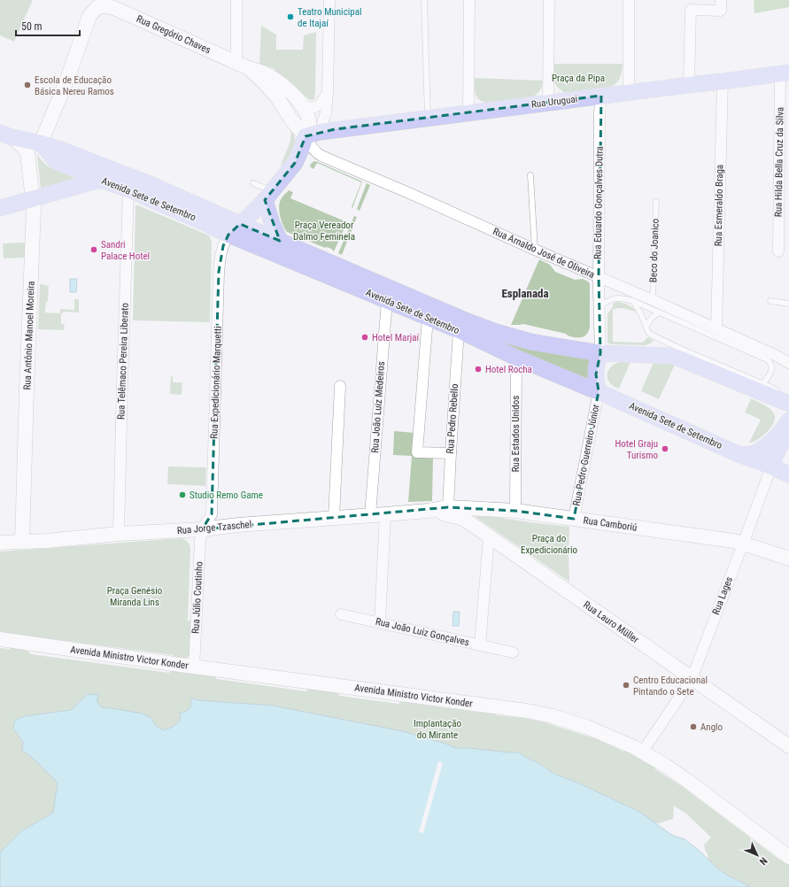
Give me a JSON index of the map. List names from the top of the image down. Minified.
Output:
{"streets":{"main road":["Rua Gregório Chaves","Rua Uruguai","Avenida Sete de Setembro","Rua Antônio Manoel Moreira","Rua Camboriú","Rua Jorge Tzaschel","Rua Lages","Rua Lauro Müller","Avenida Ministro Victor Konder"],"street":["Rua Hilda Bella Cruz da Silva","Rua Eduardo Gonçalves Dutra","Rua Esmeraldo Braga","Rua Arnaldo José de Oliveira","Rua Telêmaco Pereira Liberato","Rua Expedicionário Marquetti","Rua João Luiz Medeiros","Rua Pedro Rebello","Rua Estados Unidos","Rua Pedro Guerreiro Júnior","Rua Júlio Coutinho","Rua João Luiz Gonçalves"],"lane":["Beco do Joanico"]},"crossings":[["Rua Gregório Chaves","Rua Uruguai"],["Rua Gregório Chaves","Rua Arnaldo José de Oliveira"],["Rua Uruguai","Rua Hilda Bella Cruz da Silva"],["Rua Uruguai","Rua Eduardo Gonçalves Dutra"],["Rua Uruguai","Rua Esmeraldo Braga"],["Rua Uruguai","Rua Arnaldo José de Oliveira"],["Avenida Sete de Setembro","Rua Eduardo Gonçalves Dutra"],["Avenida Sete de Setembro","Rua Antônio Manoel Moreira"],["Avenida Sete de Setembro","Rua Telêmaco Pereira Liberato"],["Avenida Sete de Setembro","Rua Expedicionário Marquetti"],["Avenida Sete de Setembro","Rua João Luiz Medeiros"],["Avenida Sete de Setembro","Rua Pedro Rebello"],["Avenida Sete de Setembro","Rua Estados Unidos"],["Avenida Sete de Setembro","Rua Pedro Guerreiro Júnior"],["Avenida Sete de Setembro","Rua Lages"],["Rua Eduardo Gonçalves Dutra","Rua Arnaldo José de Oliveira"],["Rua Esmeraldo Braga","Rua Arnaldo José de Oliveira"],["Beco do Joanico","Rua Arnaldo José de Oliveira"],["Rua Antônio Manoel Moreira","Rua Jorge Tzaschel"],["Rua Telêmaco Pereira Liberato","Rua Jorge Tzaschel"],["Rua Expedicionário Marquetti","Rua Jorge Tzaschel"],["Rua Expedicionário Marquetti","Rua Júlio Coutinho"],["Rua João Luiz Medeiros","Rua Jorge Tzaschel"],["Rua Pedro Rebello","Rua Camboriú"],["Rua Estados Unidos","Rua Camboriú"],["Rua Pedro Guerreiro Júnior","Rua Camboriú"],["Rua Camboriú","Rua Jorge Tzaschel"],["Rua Camboriú","Rua Lages"],["Rua Camboriú","Rua Lauro Müller"],["Rua Jorge Tzaschel","Rua Júlio Coutinho"],["Rua Jorge Tzaschel","Rua Lauro Müller"],["Rua Lages","Rua Lauro Müller"],["Rua Lages","Avenida Ministro Victor Konder"],["Rua Júlio Coutinho","Avenida Ministro Victor Konder"],["Rua Lauro Müller","Rua João Luiz Gonçalves"]],"districts":["Esplanada"],"parks":["Praça da Pipa","Praça Vereador Dalmo Feminela","Praça do Expedicionário","Praça Genésio Miranda Lins","Implantação do Mirante"],"places":["Teatro Municipal de Itajaí","Escola de Educação Básica Nereu Ramos","Sandri Palace Hotel","Hotel Marjaí","Hotel Rocha","Hotel Graju Turismo","Studio Remo Game","Centro Educacional Pintando o Sete","Anglo"],"scale_bar":"50 m","north":"bottom right"}
